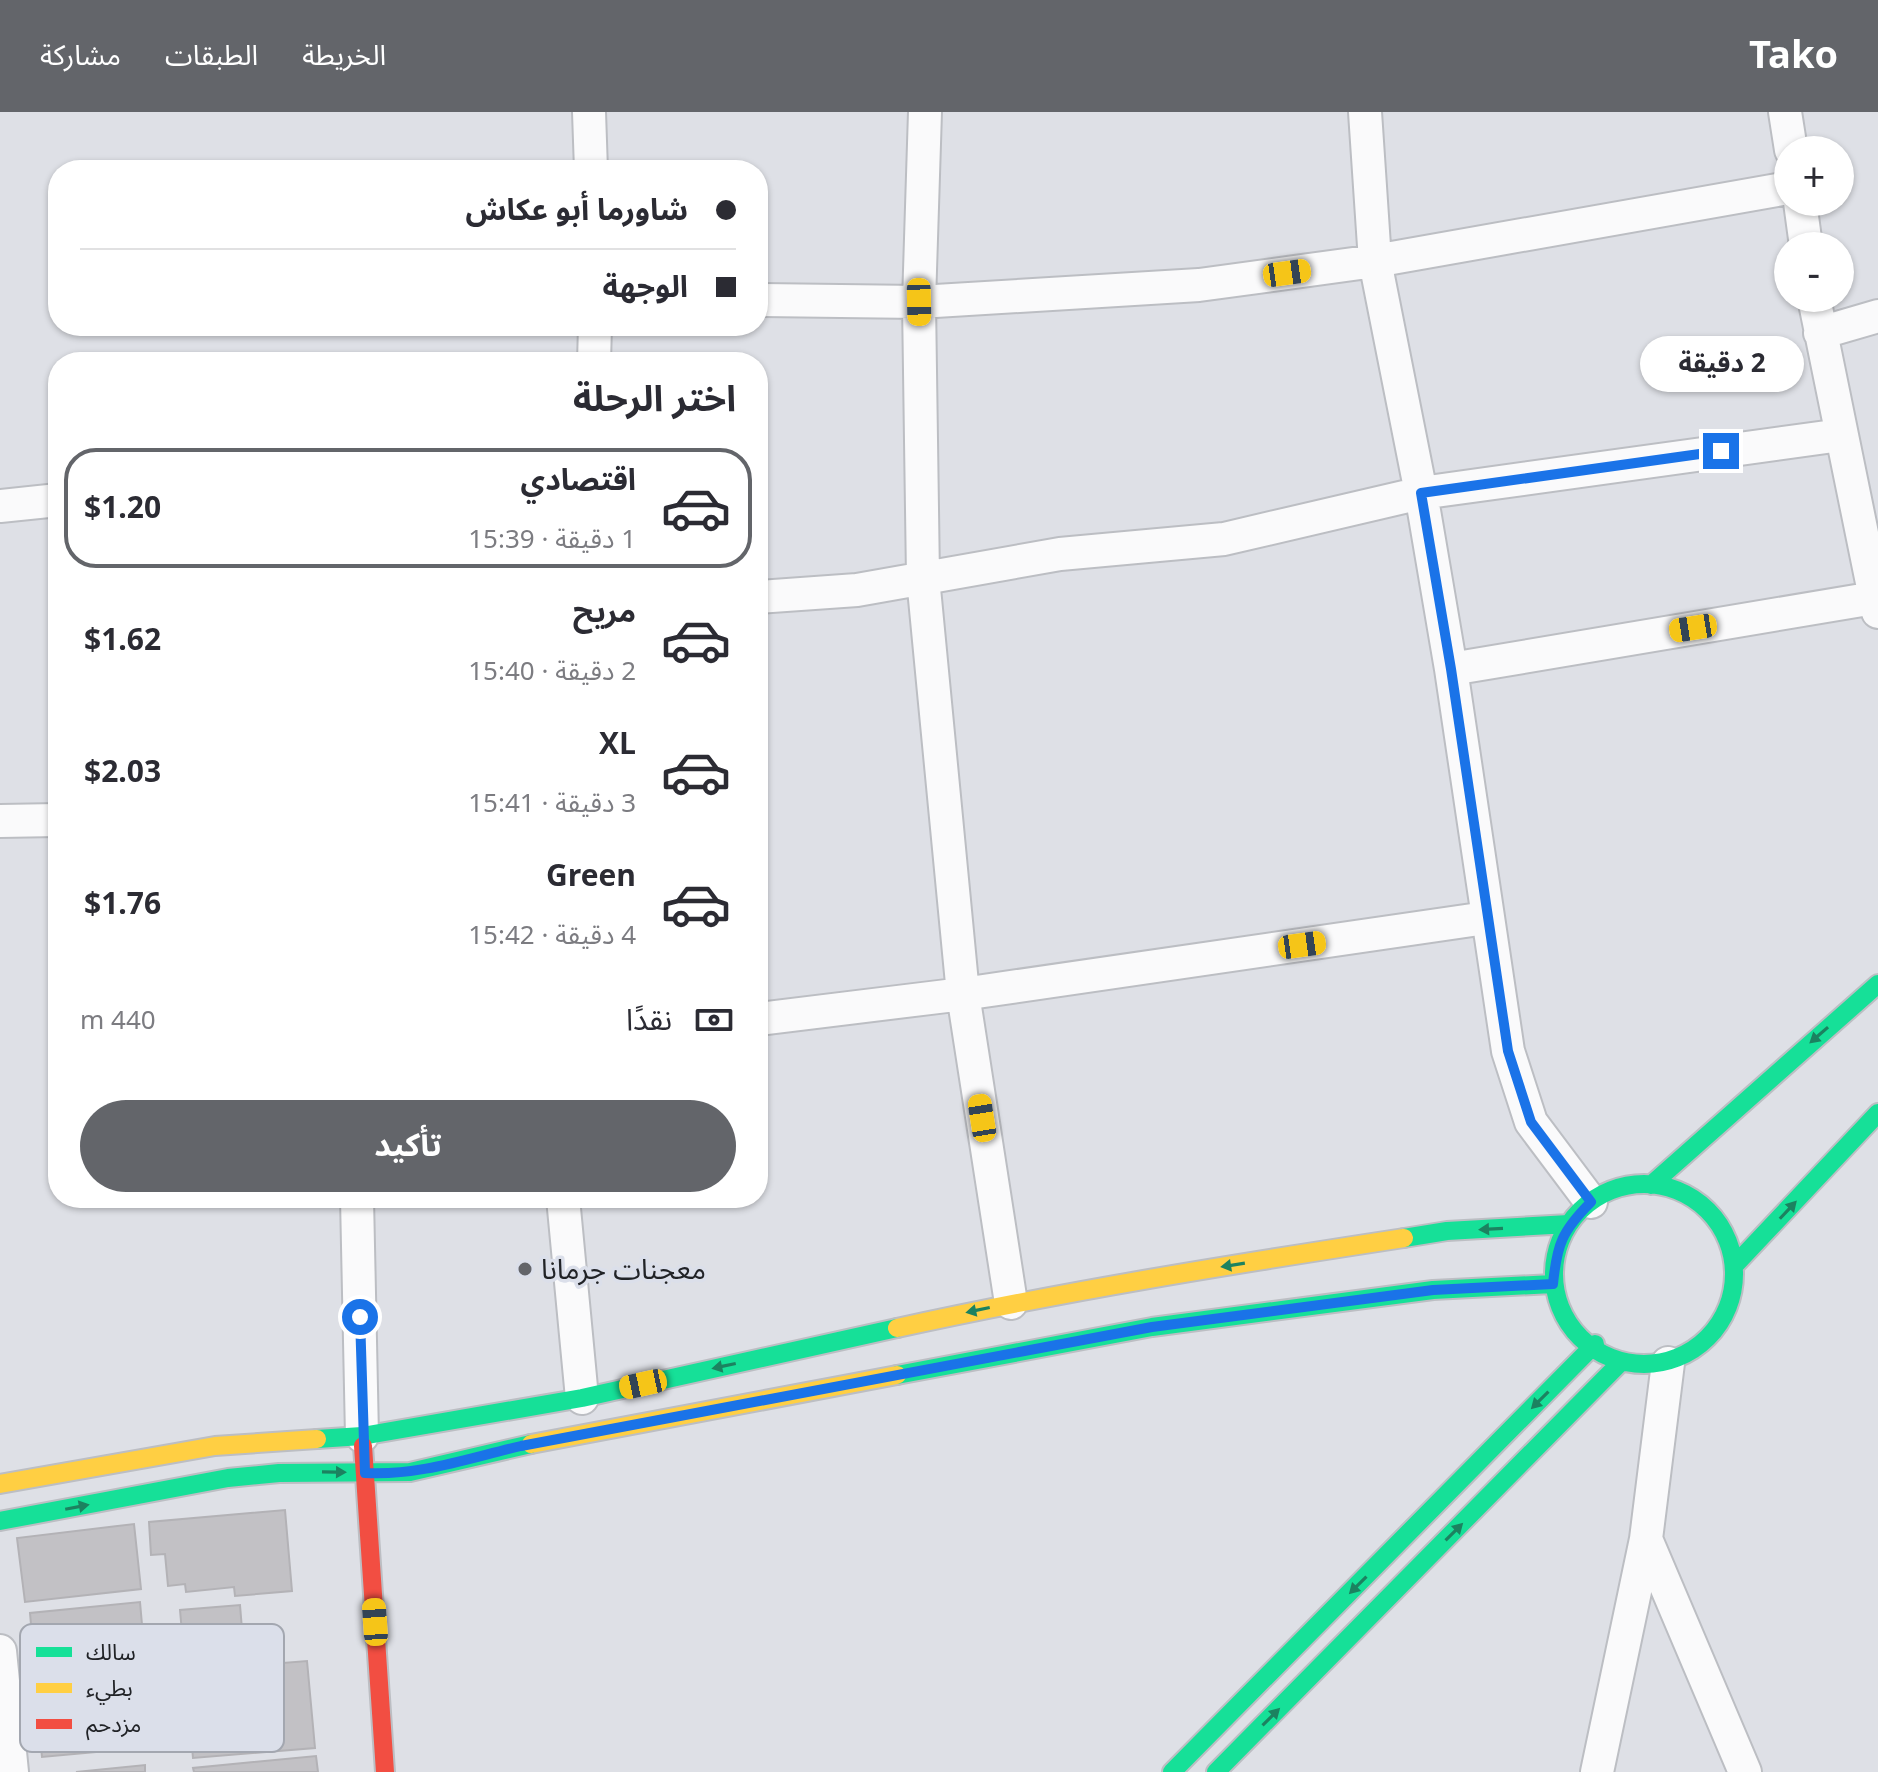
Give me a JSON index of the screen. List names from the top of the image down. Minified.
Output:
{"places":["معجنات جرمانا"],"legend":["سالك","بطيء","مزدحم"],"page":{"header":"Tako","nav":["الخريطة","الطبقات","مشاركة"],"map_buttons":["+","−"],"banner":["شاورما أبو عكاش","الوجهة"],"bubble":"2 دقيقة","heading":"اختر الرحلة","list":[{"name":"اقتصادي","note":"1 دقيقة · 15:39","value":"$1.20"},{"name":"مريح","note":"2 دقيقة · 15:40","value":"$1.62"},{"name":"XL","note":"3 دقيقة · 15:41","value":"$2.03"},{"name":"Green","note":"4 دقيقة · 15:42","value":"$1.76"}],"pay":["نقدًا","440 m"],"buttons":"تأكيد"}}
